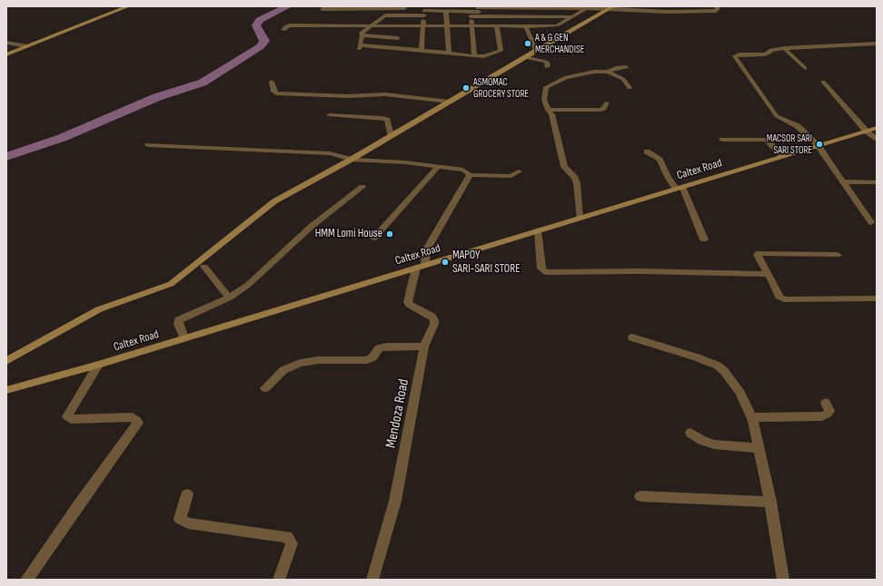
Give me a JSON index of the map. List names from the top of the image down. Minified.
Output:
{"streets":{"street":["Caltex Road","Mendoza Road"]},"crossings":[["Caltex Road","Mendoza Road"]],"places":["A & G GEN MERCHANDISE","ASMOMAC GROCERY STORE","MACSOR SARI SARI STORE","HMM Lomi House","MAPOY SARI-SARI STORE"]}
